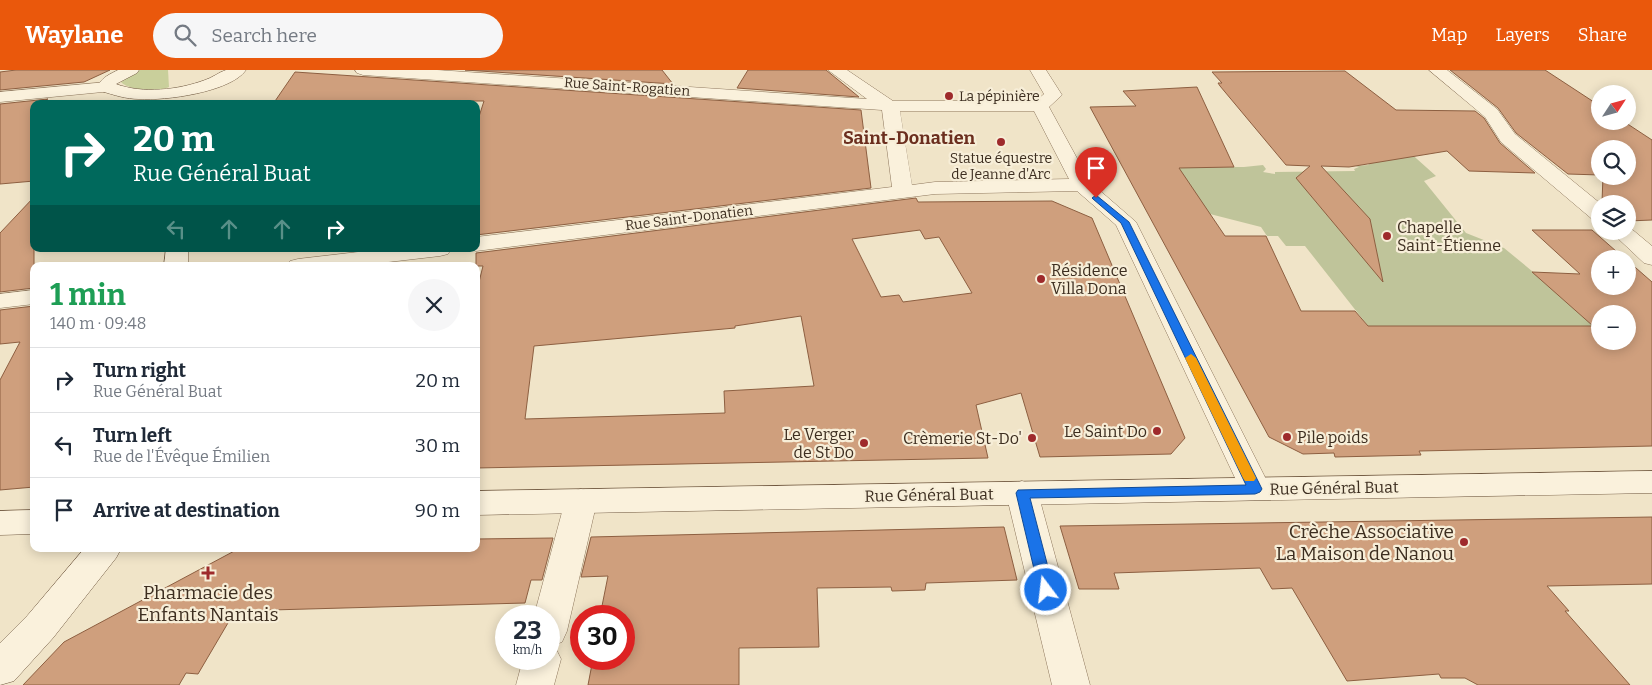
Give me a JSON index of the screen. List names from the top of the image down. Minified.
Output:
{"streets":{"street":["Rue Saint-Rogatien","Rue Saint-Donatien","Rue Général Buat"]},"districts":["Saint-Donatien"],"places":{"other":["La pépinière","Statue équestre de Jeanne d'Arc","Chapelle Saint-Étienne","Résidence Villa Dona","Le Saint Do","Pile poids","Crèmerie St-Do'","Le Verger de St Do","Crèche Associative La Maison de Nanou"],"health":["Pharmacie des Enfants Nantais"]},"north":"top right","page":{"header":"Waylane","search":"Search here","nav":["Map","Layers","Share"],"map_buttons":["+","−"],"turn":["20 m","Rue Général Buat"],"heading":["1 min","140 m · 09:48"],"list":[{"name":"Turn right","note":"Rue Général Buat","value":"20 m"},{"name":"Turn left","note":"Rue de l'Évêque Émilien","value":"30 m"},{"name":"Arrive at destination","value":"90 m"}],"speed":"23 km/h","limit":"30"}}
